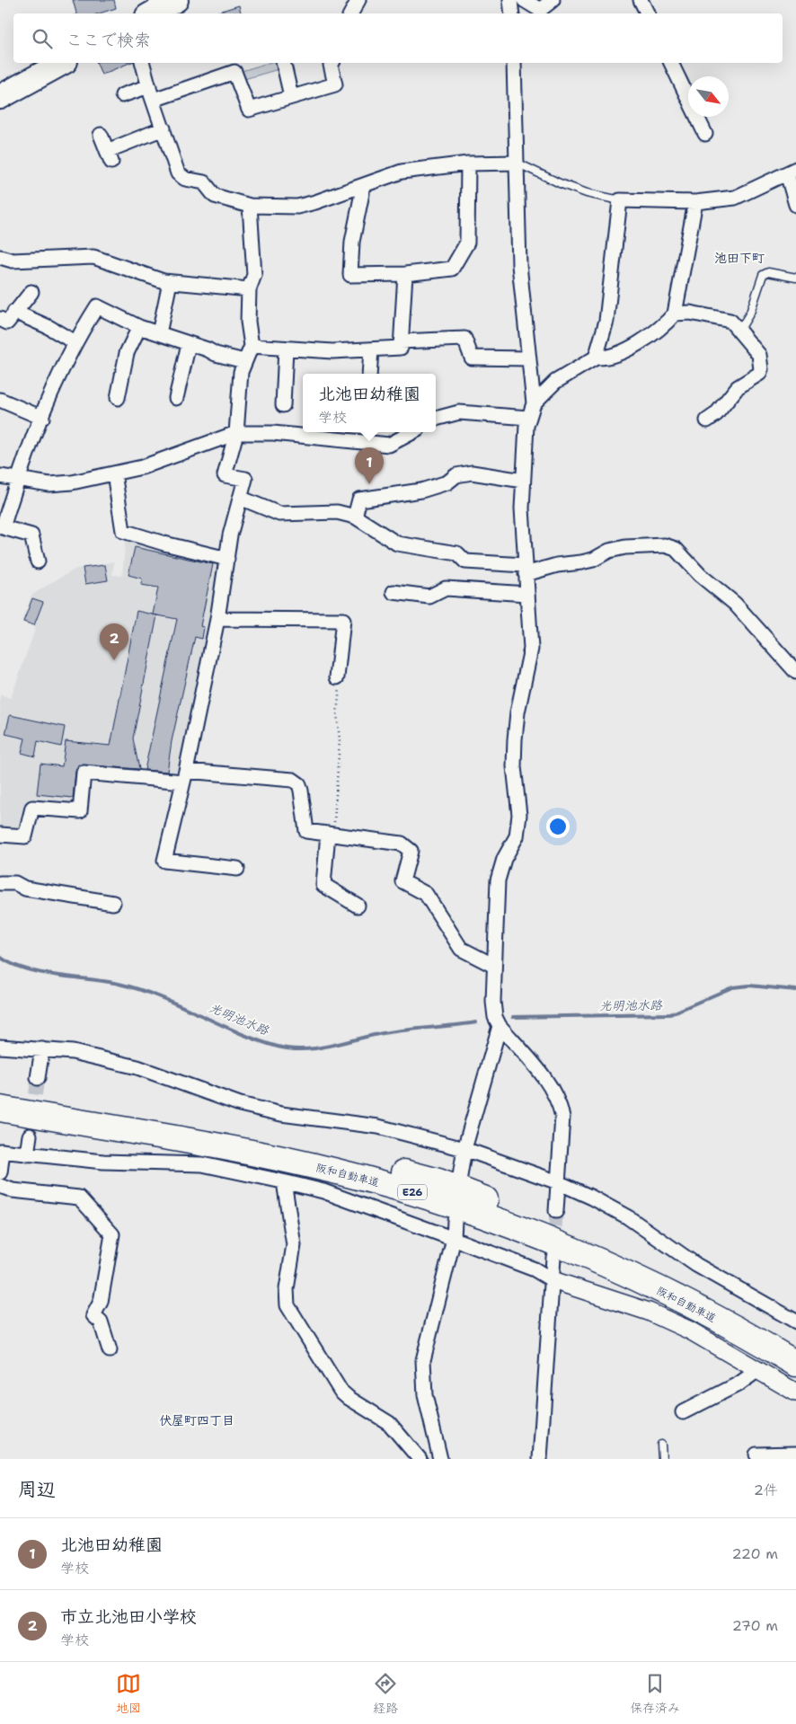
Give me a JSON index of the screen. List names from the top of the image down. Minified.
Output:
{"streets":{"highway":["阪和自動車道","E26"]},"districts":["池田下町","伏屋町四丁目"],"water":["光明池水路"],"north":"bottom right","page":{"search":"ここで検索","popup":["北池田幼稚園","学校"],"pins":["1","2"],"heading":["周辺","2件"],"list":[{"mark":"1","name":"北池田幼稚園","note":"学校","value":"220 m"},{"mark":"2","name":"市立北池田小学校","note":"学校","value":"270 m"}],"nav":["地図","経路","保存済み"]}}
